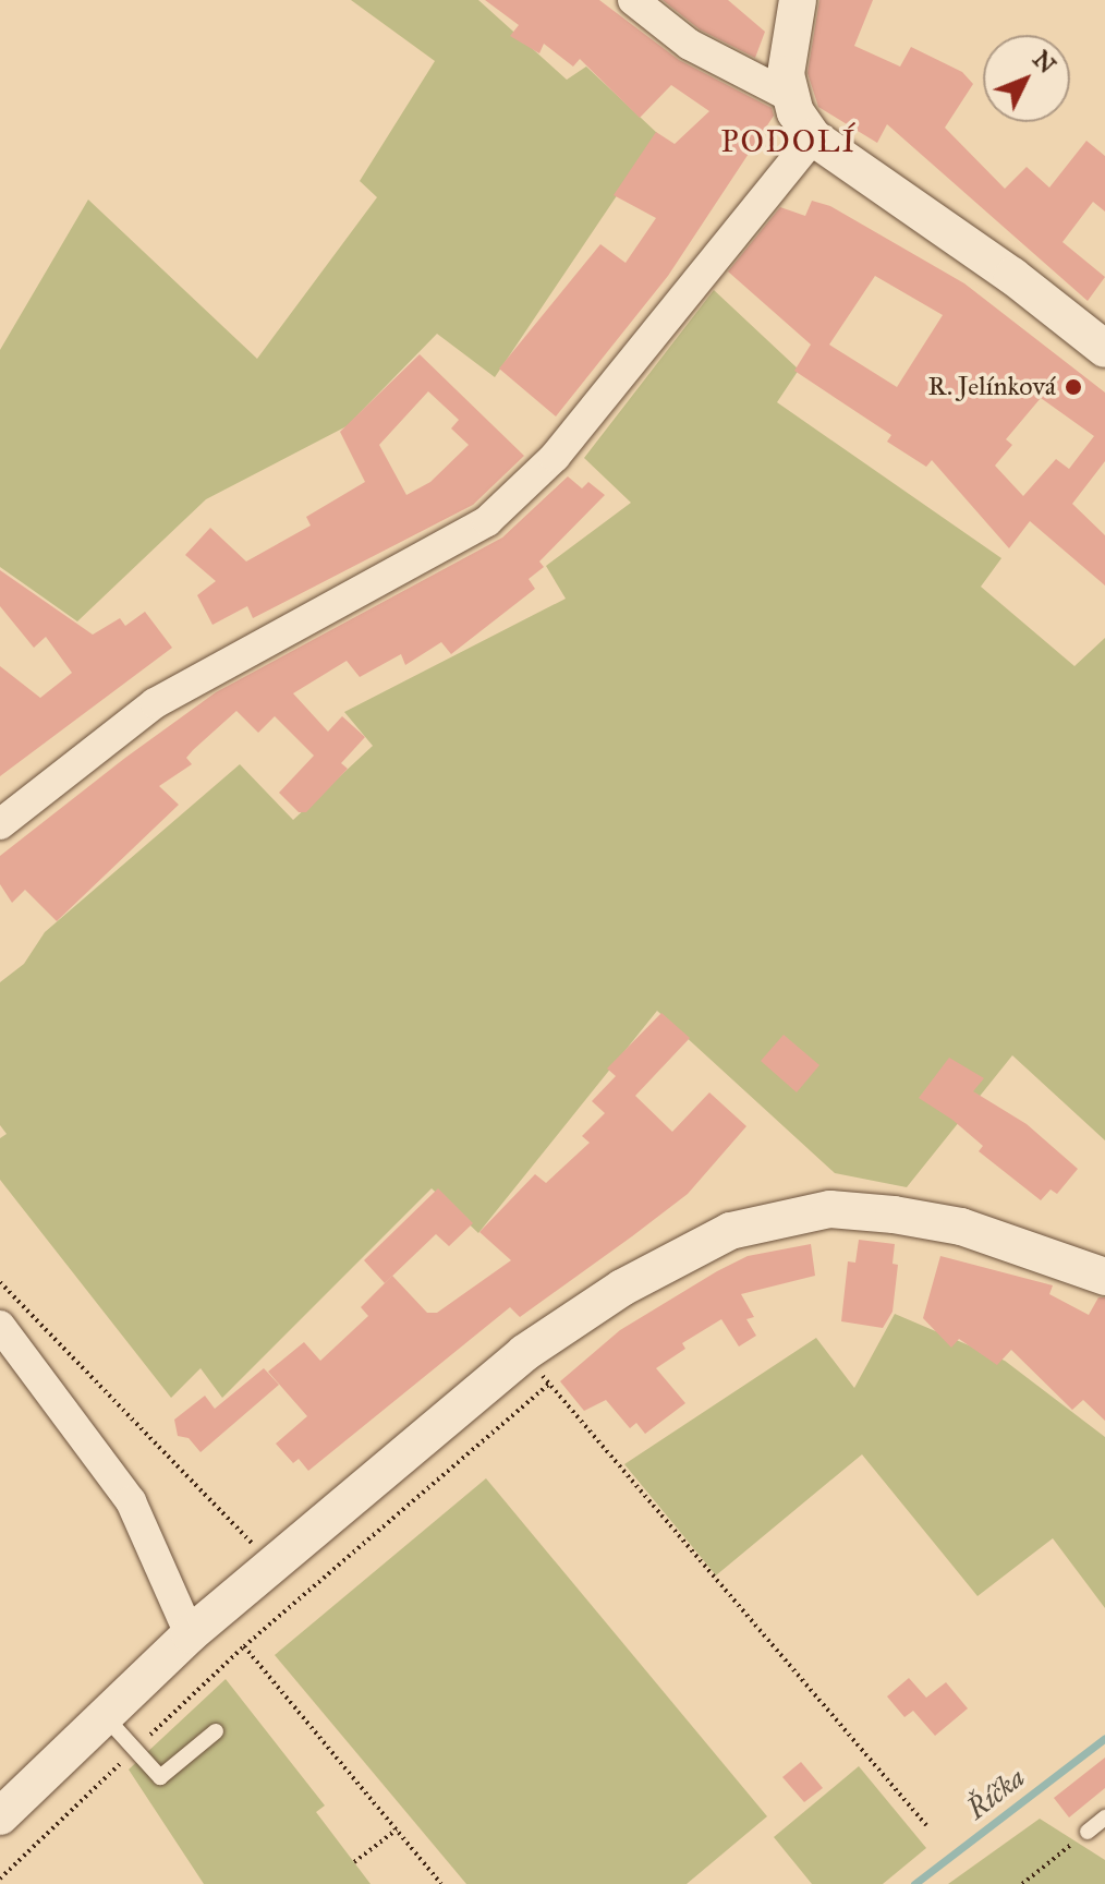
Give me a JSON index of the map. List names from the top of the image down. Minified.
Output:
{"districts":["PODOLÍ"],"water":["Říčka"],"places":["R. Jelínková"],"north":"top right"}
